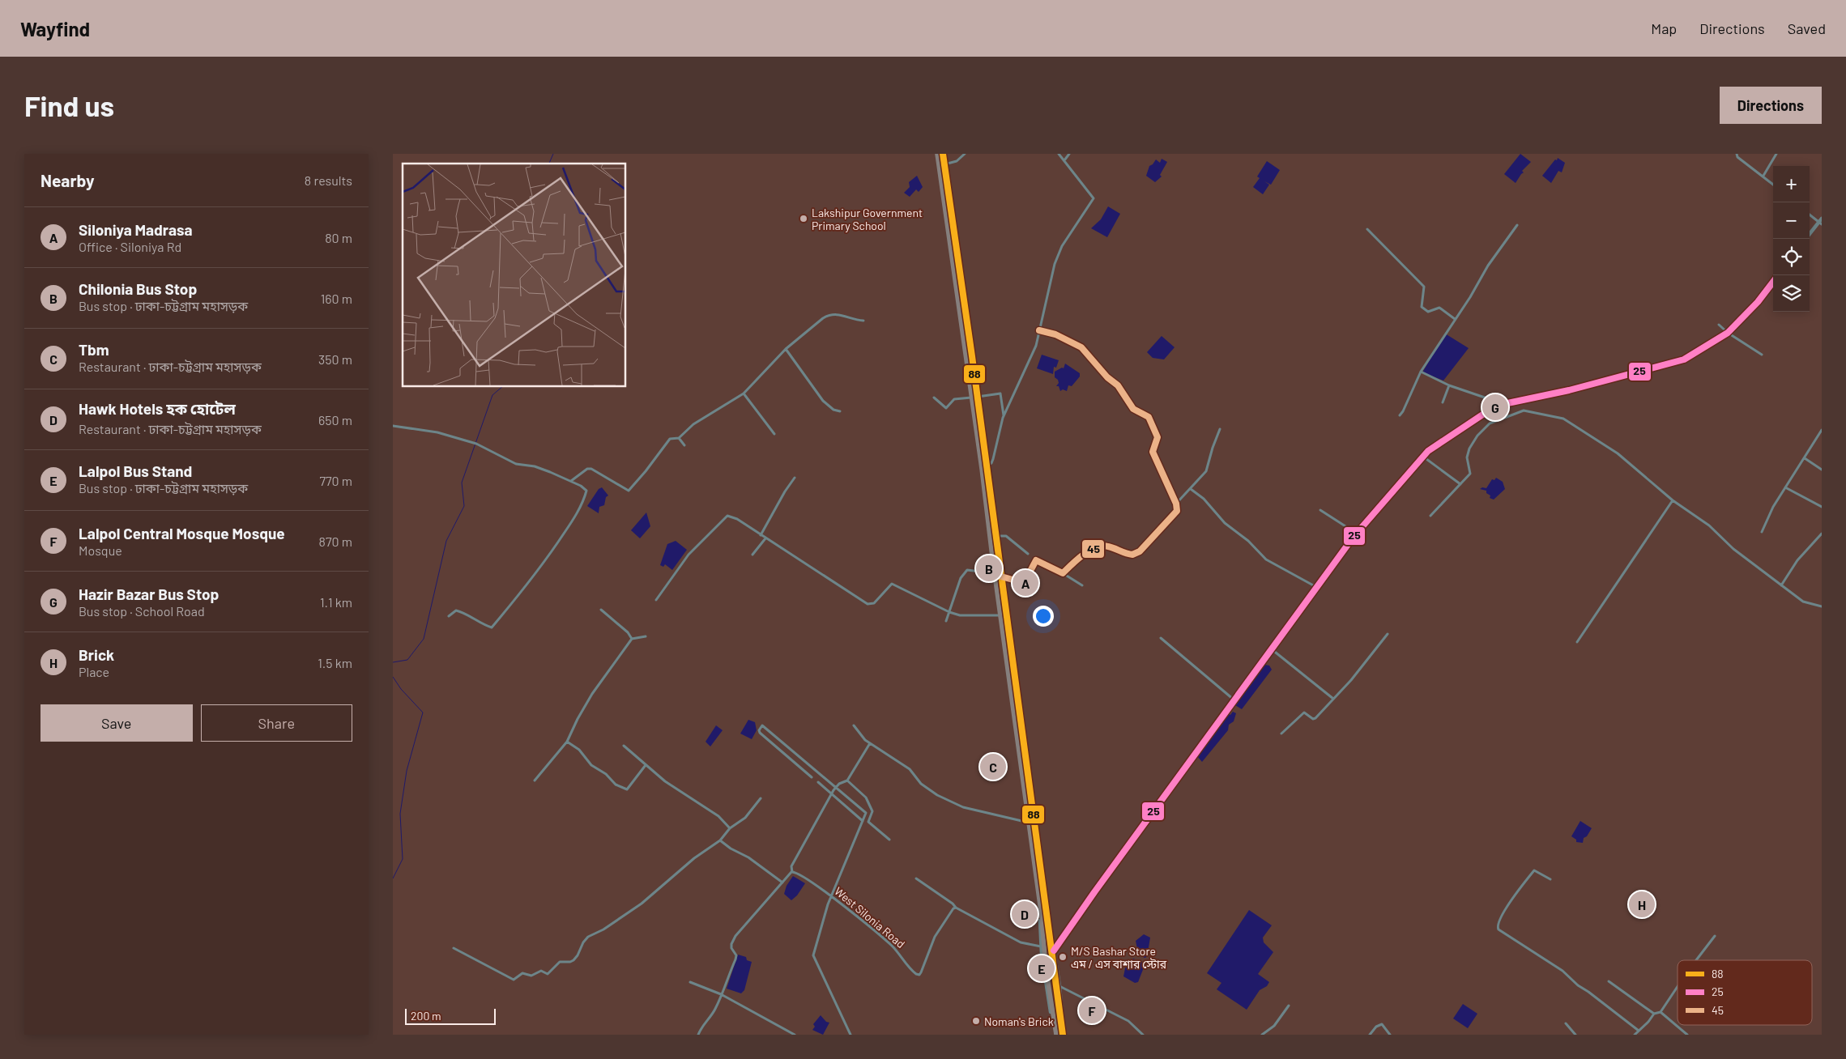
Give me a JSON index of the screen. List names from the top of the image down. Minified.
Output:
{"streets":{"street":["West Silonia Road"]},"places":["Lakshipur Government Primary School","M/S Bashar Store এম / এস বাশার স্টোর","Noman's Brick"],"lines":["transit line 88","transit line 25","transit line 45"],"legend":["88","25","45"],"scale_bar":"200 m","page":{"header":"Wayfind","nav":["Map","Directions","Saved"],"buttons":["Directions",["Save","Share"]],"title":"Find us","heading":["Nearby","8 results"],"map_buttons":["+","−"],"list":[{"mark":"A","name":"Siloniya Madrasa","note":"Office · Siloniya Rd","value":"80 m"},{"mark":"B","name":"Chilonia Bus Stop","note":"Bus stop · ঢাকা-চট্টগ্রাম মহাসড়ক","value":"160 m"},{"mark":"C","name":"Tbm","note":"Restaurant · ঢাকা-চট্টগ্রাম মহাসড়ক","value":"350 m"},{"mark":"D","name":"Hawk Hotels হক হোটেল","note":"Restaurant · ঢাকা-চট্টগ্রাম মহাসড়ক","value":"650 m"},{"mark":"E","name":"Lalpol Bus Stand","note":"Bus stop · ঢাকা-চট্টগ্রাম মহাসড়ক","value":"770 m"},{"mark":"F","name":"Lalpol Central Mosque Mosque","note":"Mosque","value":"870 m"},{"mark":"G","name":"Hazir Bazar Bus Stop","note":"Bus stop · School Road","value":"1.1 km"},{"mark":"H","name":"Brick","note":"Place","value":"1.5 km"}],"pins":["G","B","A","C","H","D","E","F"],"scale":"200 m"}}
